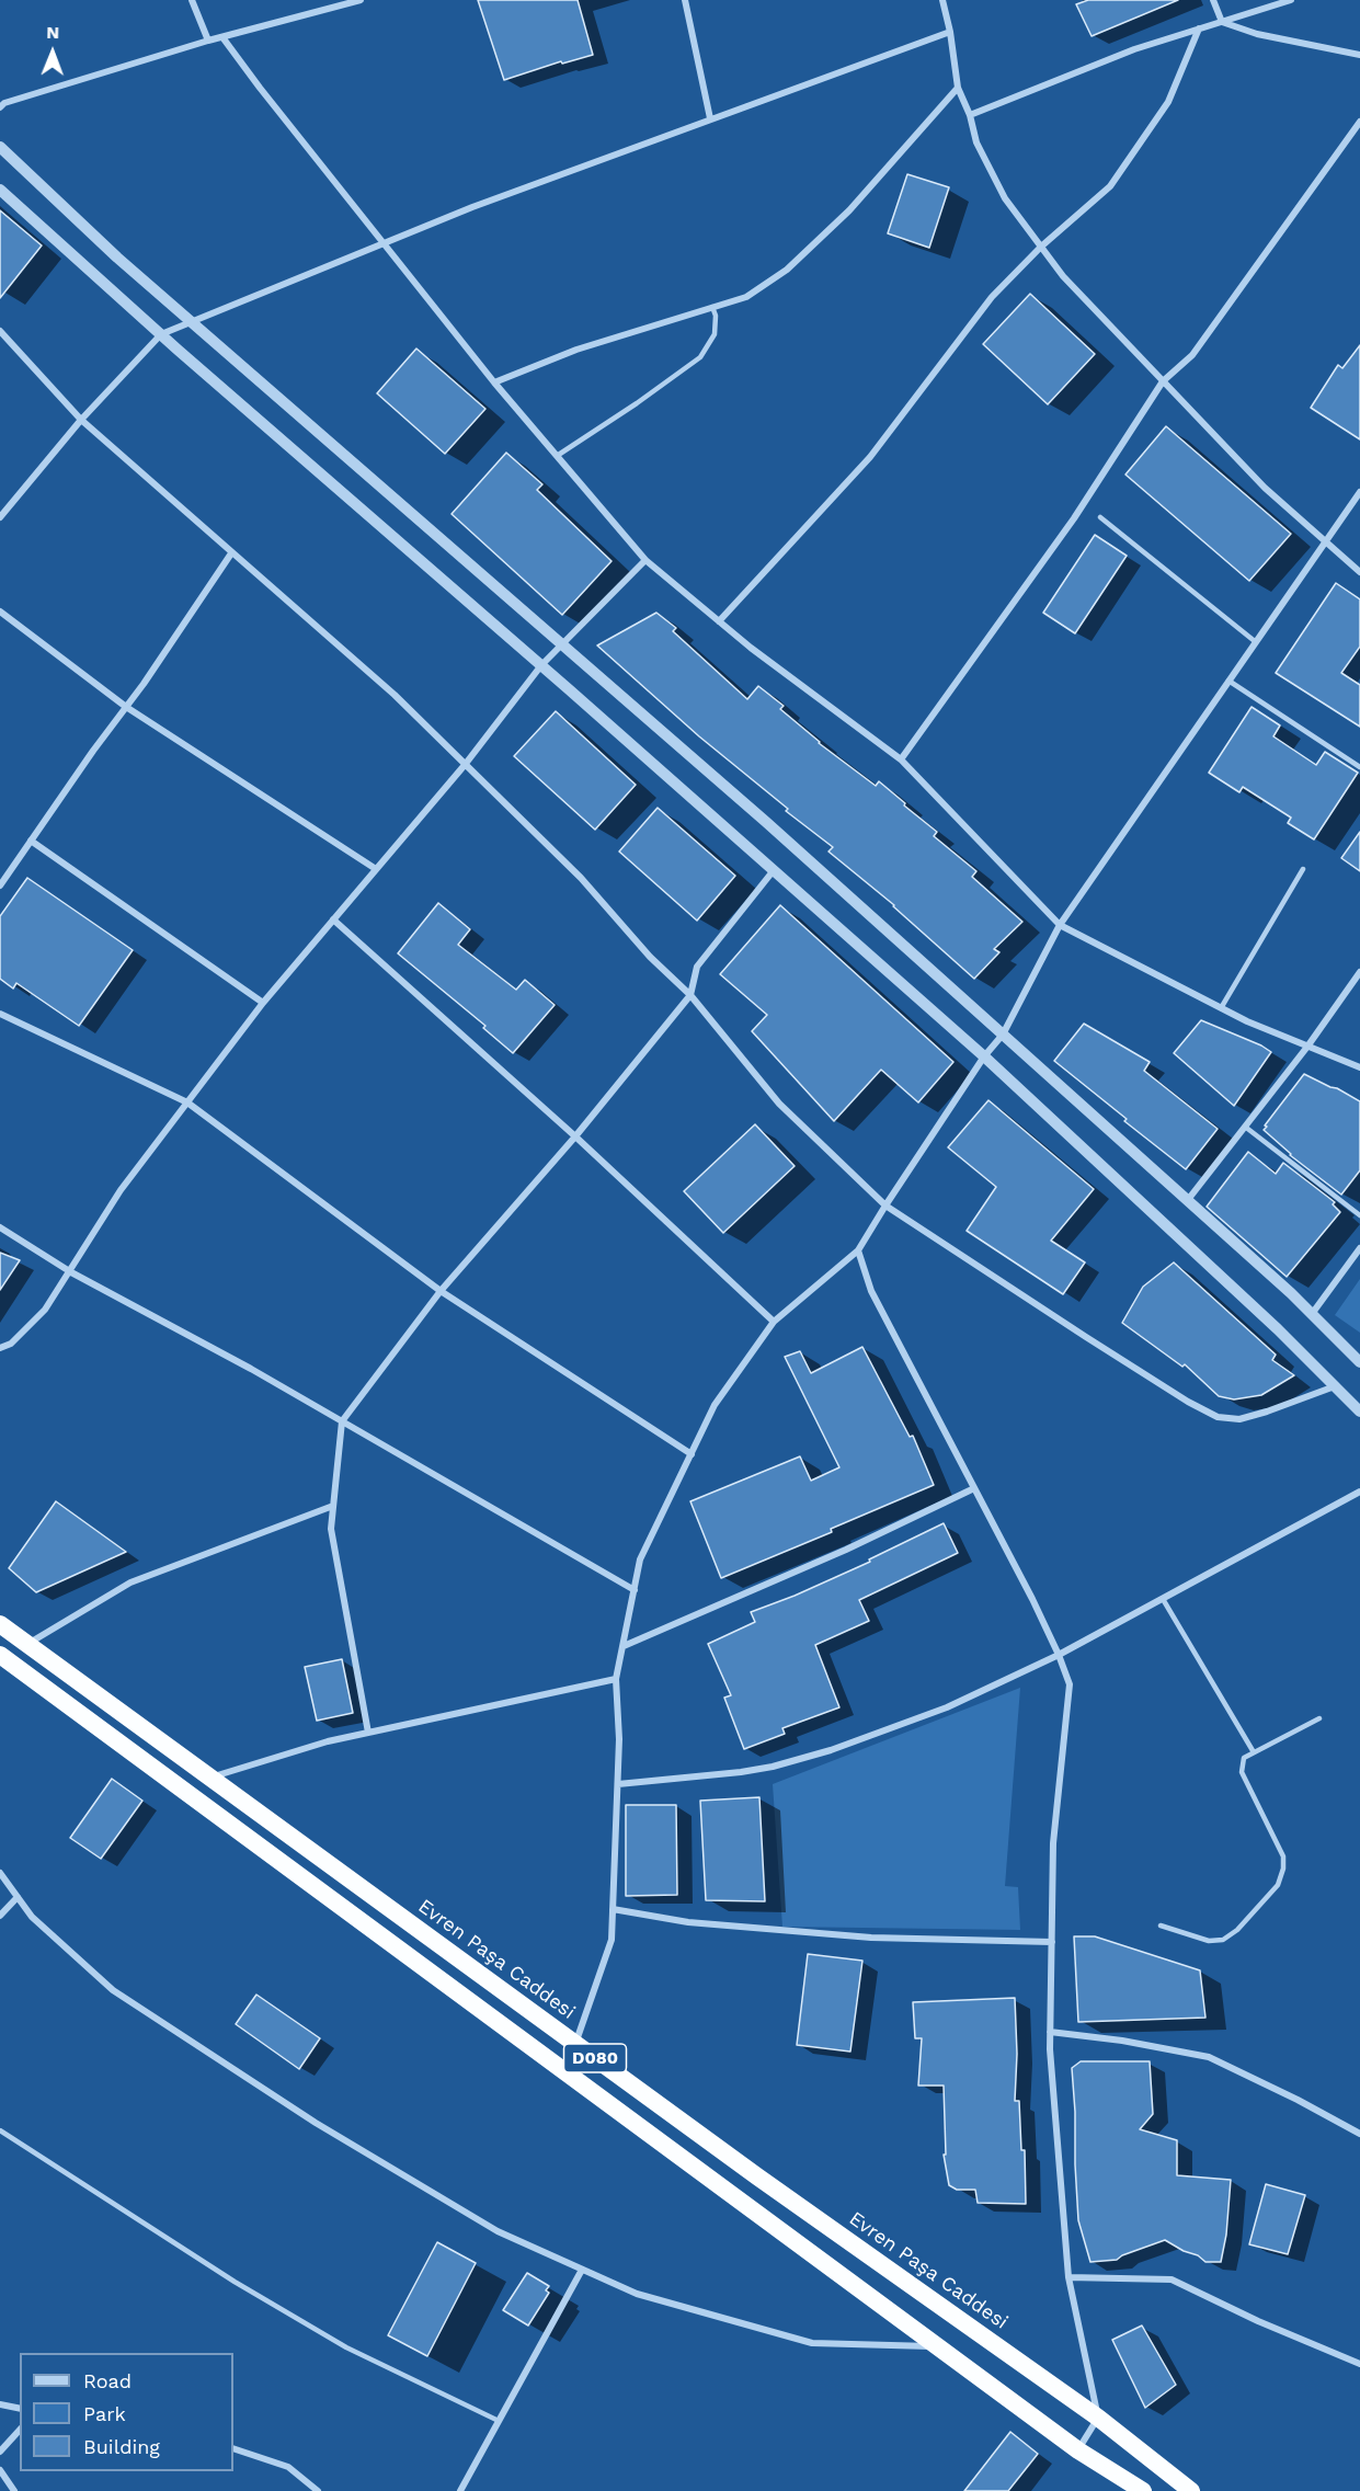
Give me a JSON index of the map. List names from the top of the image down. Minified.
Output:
{"streets":{"highway":["Evren Paşa Caddesi","D080"]},"legend":["Road","Park","Building"],"north":"top"}
